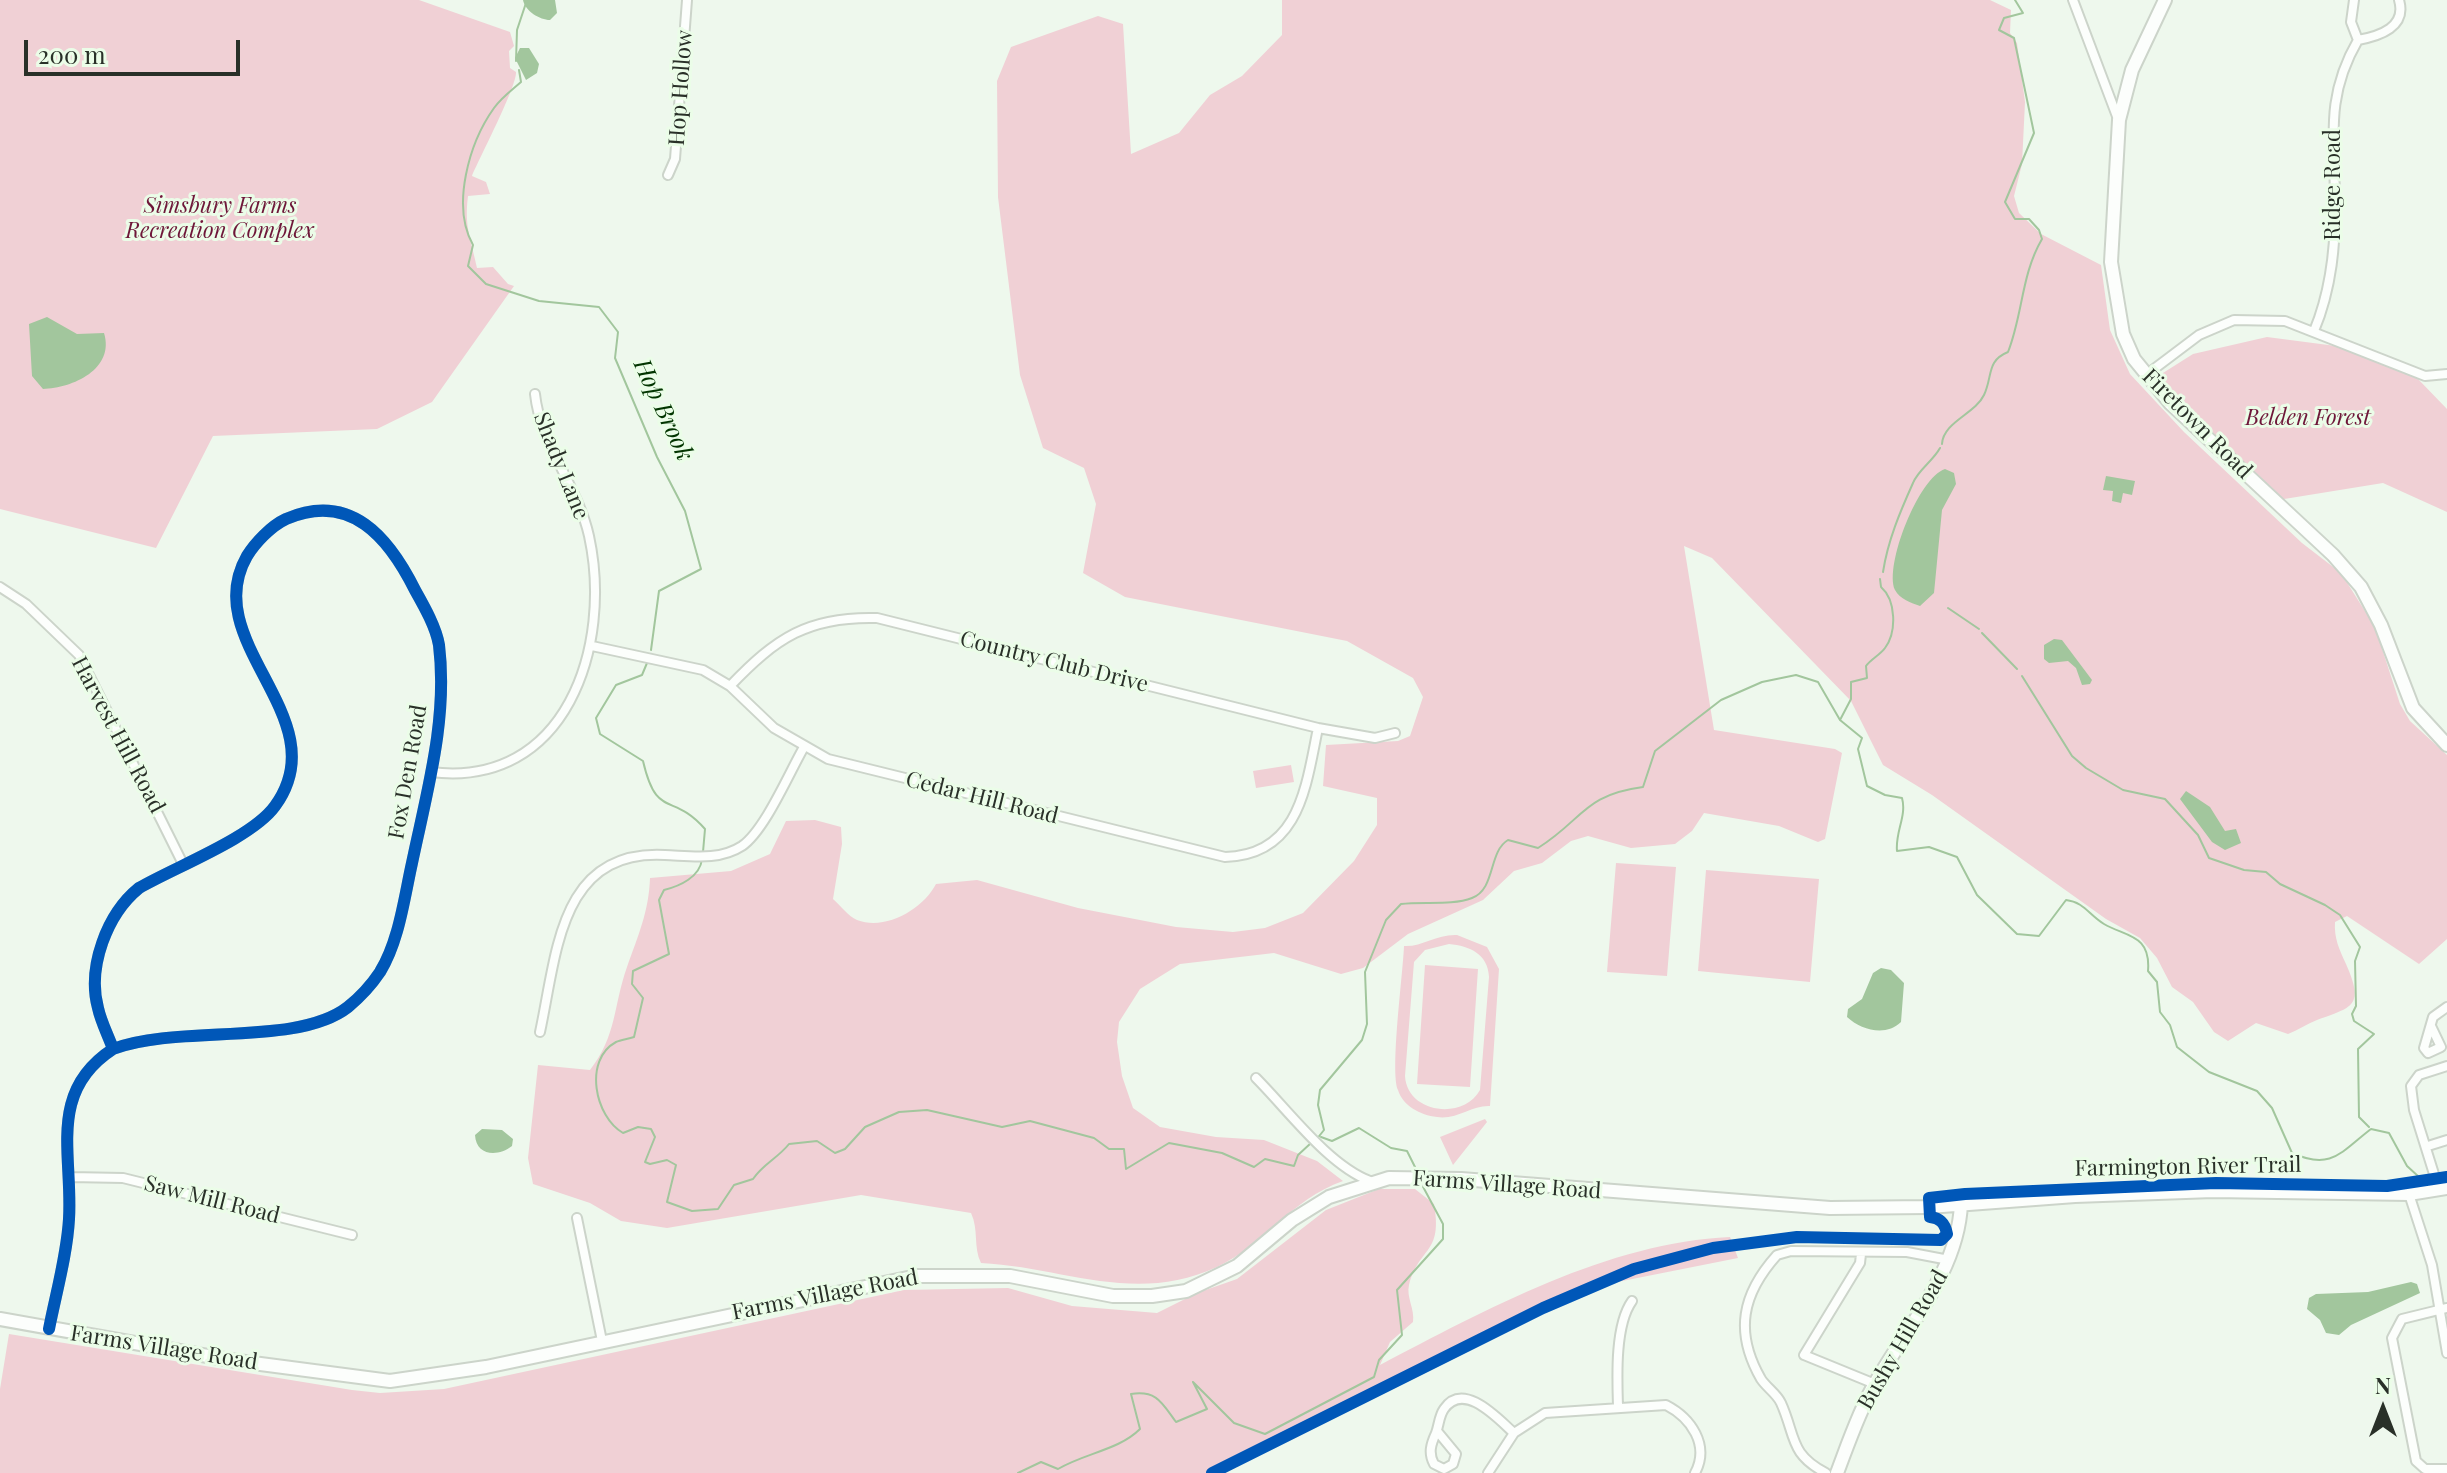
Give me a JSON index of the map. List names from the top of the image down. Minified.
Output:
{"streets":{"main road":["Firetown Road","Farms Village Road","Bushy Hill Road"],"street":["Hop Hollow","Ridge Road","Shady Lane","Country Club Drive","Harvest Hill Road","Fox Den Road","Cedar Hill Road","Saw Mill Road"],"cycle path":["Farmington River Trail"]},"crossings":[["Shady Lane","Fox Den Road"],["Shady Lane","Cedar Hill Road"],["Country Club Drive","Cedar Hill Road"],["Harvest Hill Road","Fox Den Road"],["Farms Village Road","Bushy Hill Road"]],"water":["Hop Brook"],"parks":["Simsbury Farms Recreation Complex","Belden Forest"],"scale_bar":"200 m","north":"top"}
